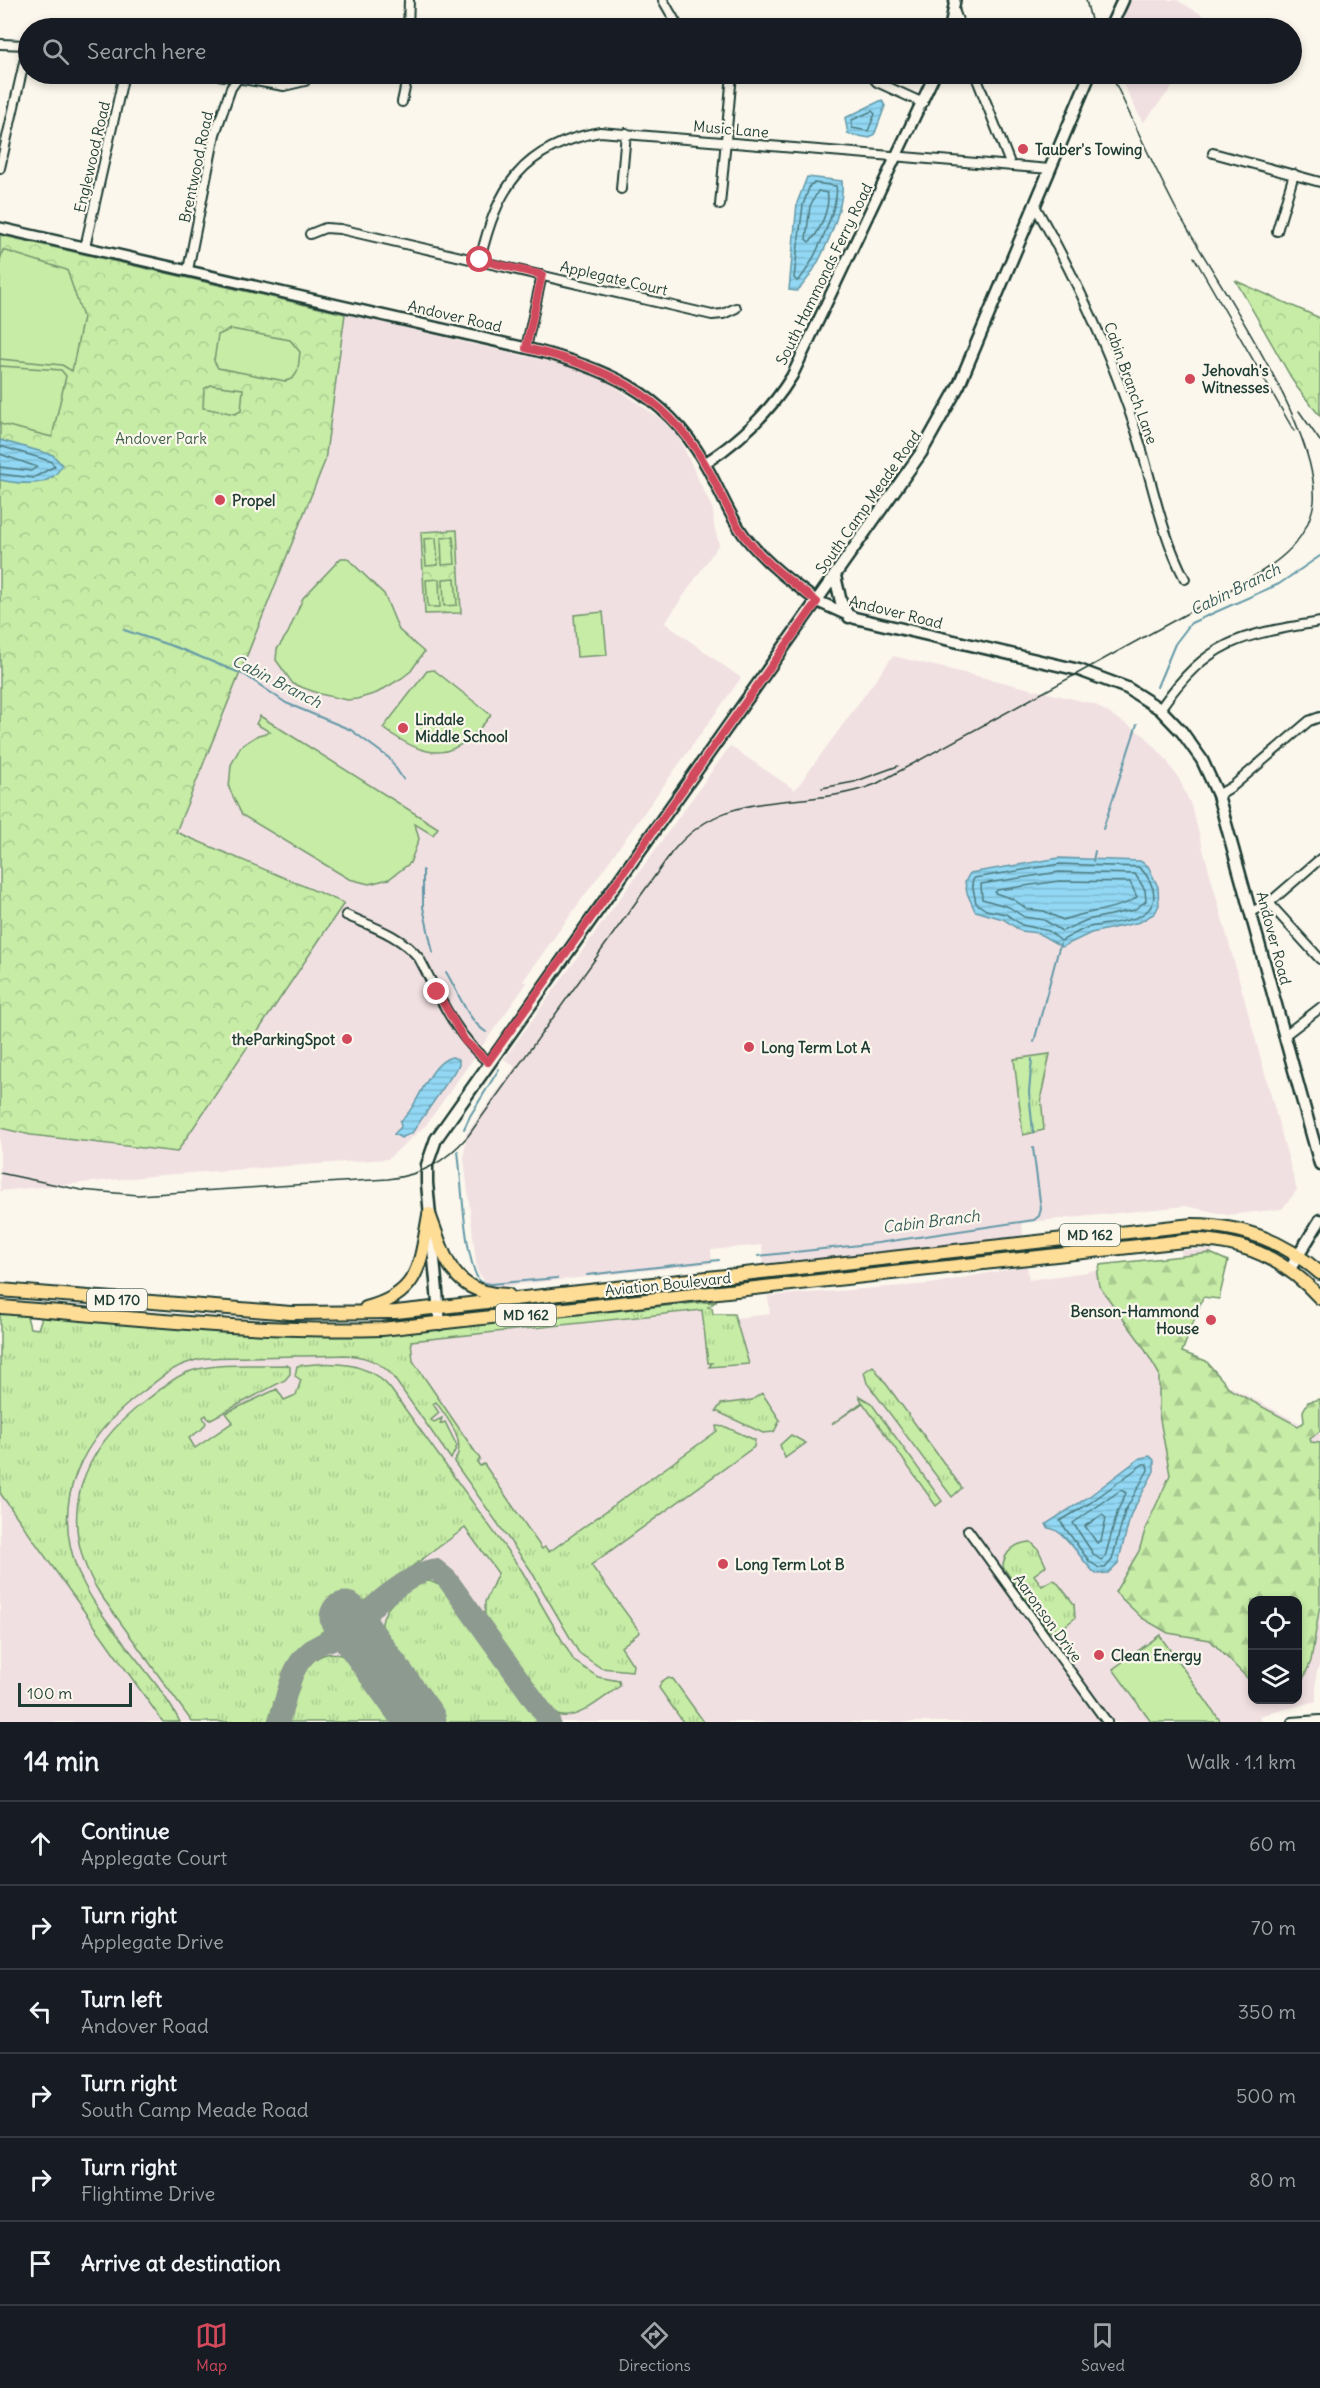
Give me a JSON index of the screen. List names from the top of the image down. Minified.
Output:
{"streets":{"main road":["Andover Road","South Camp Meade Road","MD 162","Aviation Boulevard","MD 170"],"street":["Music Lane","Englewood Road","Brentwood Road","South Hammonds Ferry Road","Applegate Court","Cabin Branch Lane","Aaronson Drive"]},"crossings":[["Music Lane","South Hammonds Ferry Road"],["Music Lane","Applegate Court"],["Music Lane","South Camp Meade Road"],["Englewood Road","Andover Road"],["Brentwood Road","Andover Road"],["South Hammonds Ferry Road","Andover Road"],["Andover Road","South Camp Meade Road"],["Cabin Branch Lane","South Camp Meade Road"],["South Camp Meade Road","MD 170"],["Aviation Boulevard","MD 170"]],"water":["Cabin Branch"],"parks":["Andover Park"],"places":["Tauber's Towing","Jehovah's Witnesses","Propel","Lindale Middle School","theParkingSpot","Long Term Lot A","Benson-Hammond House","Long Term Lot B","Clean Energy"],"scale_bar":"100 m","page":{"search":"Search here","scale":"100 m","heading":["14 min","Walk · 1.1 km"],"list":[["Continue","Applegate Court","60 m"],["Turn right","Applegate Drive","70 m"],["Turn left","Andover Road","350 m"],["Turn right","South Camp Meade Road","500 m"],["Turn right","Flightime Drive","80 m"],"Arrive at destination"],"nav":["Map","Directions","Saved"]}}
